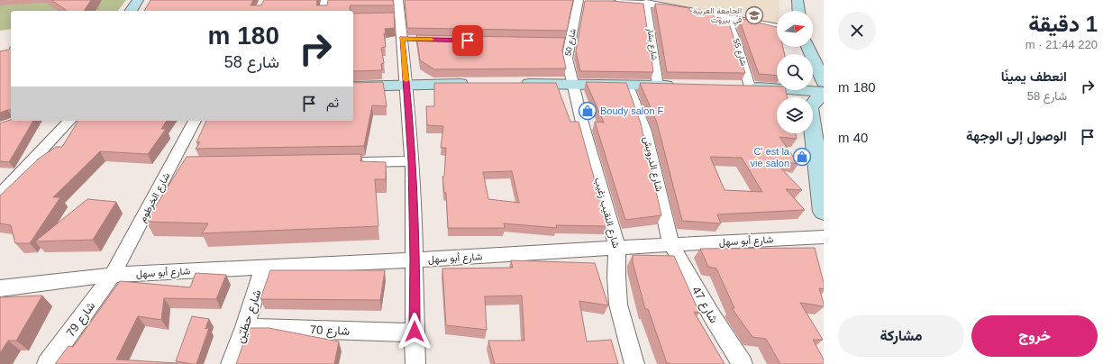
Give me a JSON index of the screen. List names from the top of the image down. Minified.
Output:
{"streets":{"street":["شارع 50","شارع بشار","شارع 55","شارع الدرويش","شارع الخرطوم","شارع النقيب زغيب","شارع أبو سهل","شارع 47","شارع حطيّن","شارع 79","شارع 70"]},"crossings":[["شارع 50","شارع النقيب زغيب"],["شارع الدرويش","شارع أبو سهل"],["شارع الدرويش","شارع 47"],["شارع الخرطوم","شارع أبو سهل"],["شارع الخرطوم","شارع 79"],["شارع النقيب زغيب","شارع أبو سهل"],["شارع أبو سهل","شارع 47"],["شارع أبو سهل","شارع حطيّن"],["شارع أبو سهل","شارع 79"],["شارع حطيّن","شارع 70"]],"places":{"school or university":["الجامعة العربية في بيروت"],"shop":["Boudy salon F","C' est la vie salon"]},"north":"right","page":{"heading":["1 دقيقة","220 m · 21:44"],"turn":["180 m","شارع 58"],"list":[{"name":"انعطف يمينًا","note":"شارع 58","value":"180 m"},{"name":"الوصول إلى الوجهة","value":"40 m"}],"then":"ثم","buttons":["خروج","مشاركة"]}}
